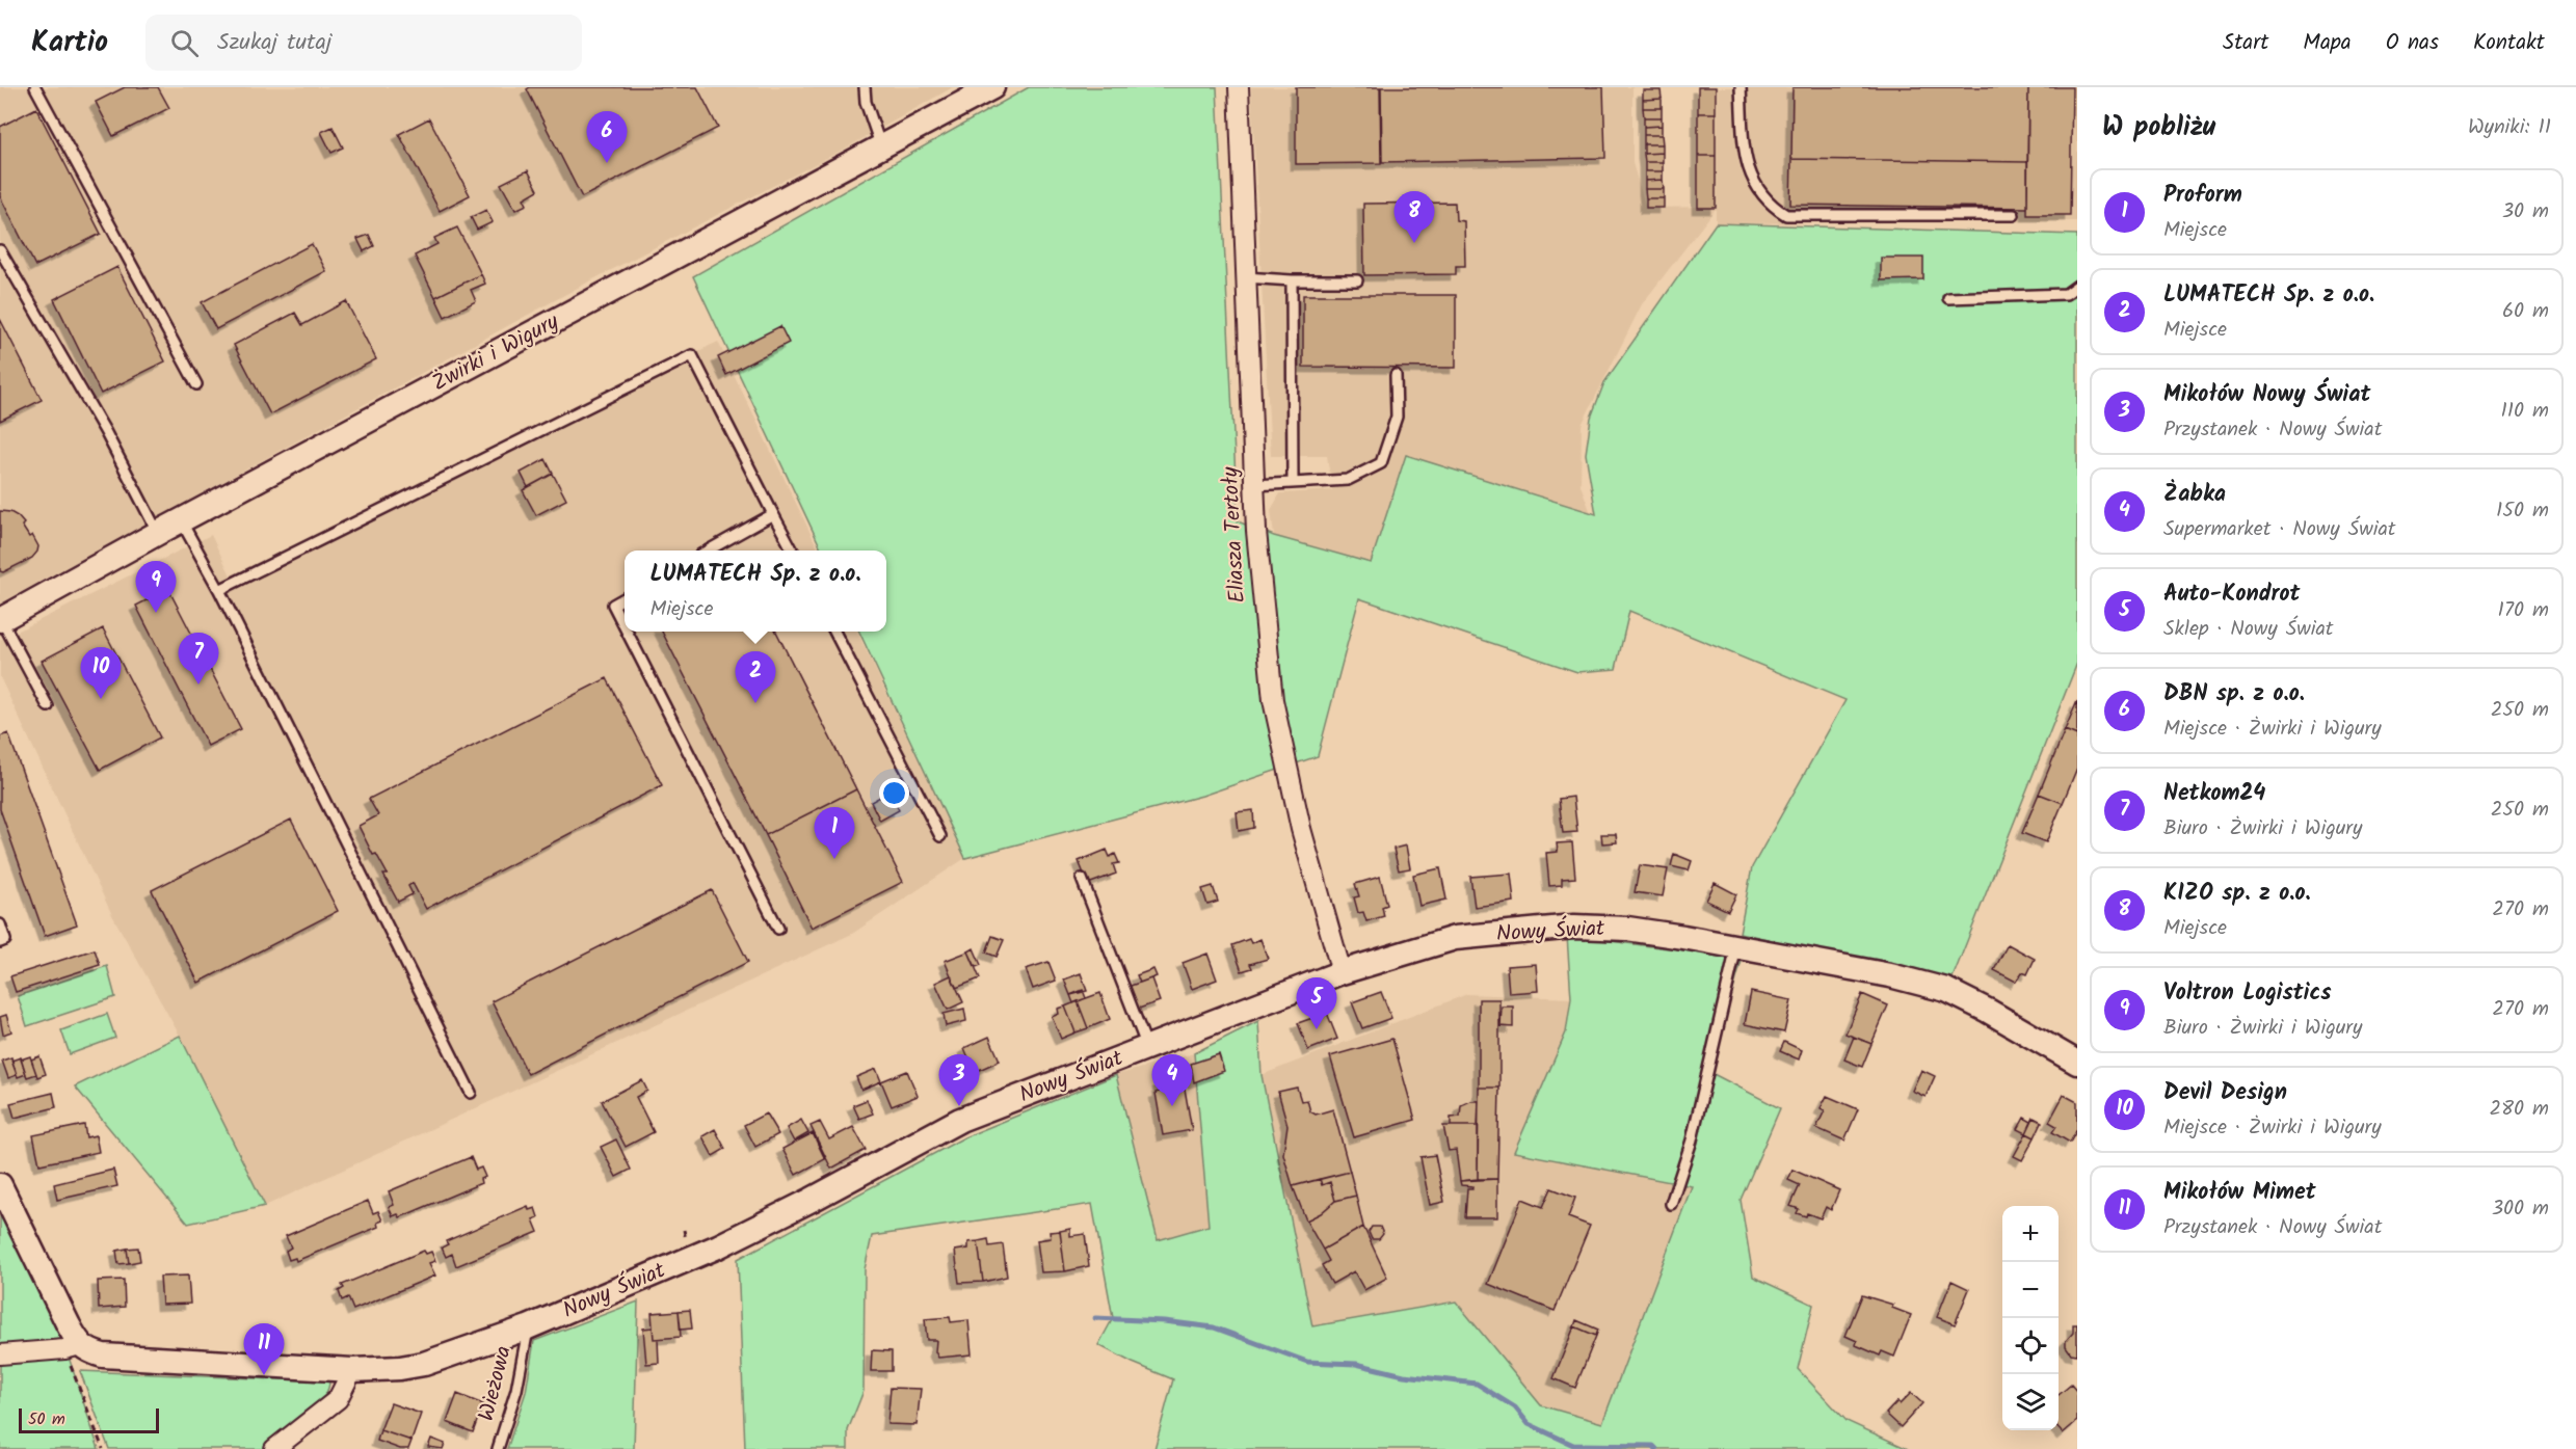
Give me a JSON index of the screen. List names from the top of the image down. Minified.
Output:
{"streets":{"street":["Żwirki i Wigury","Eliasza Tertoły","Nowy Świat"],"lane":["Wieżowa"]},"crossings":[["Eliasza Tertoły","Nowy Świat"],["Nowy Świat","Wieżowa"]],"scale_bar":"50 m","page":{"header":"Kartio","search":"Szukaj tutaj","nav":["Start","Mapa","O nas","Kontakt"],"heading":["W pobliżu","Wyniki: 11"],"pins":["6","8","9","7","10","2","1","5","3","4","11"],"list":[{"mark":"1","name":"Proform","note":"Miejsce","value":"30 m"},{"mark":"2","name":"LUMATECH Sp. z o.o.","note":"Miejsce","value":"60 m"},{"mark":"3","name":"Mikołów Nowy Świat","note":"Przystanek · Nowy Świat","value":"110 m"},{"mark":"4","name":"Żabka","note":"Supermarket · Nowy Świat","value":"150 m"},{"mark":"5","name":"Auto-Kondrot","note":"Sklep · Nowy Świat","value":"170 m"},{"mark":"6","name":"DBN sp. z o.o.","note":"Miejsce · Żwirki i Wigury","value":"250 m"},{"mark":"7","name":"Netkom24","note":"Biuro · Żwirki i Wigury","value":"250 m"},{"mark":"8","name":"KIZO sp. z o.o.","note":"Miejsce","value":"270 m"},{"mark":"9","name":"Voltron Logistics","note":"Biuro · Żwirki i Wigury","value":"270 m"},{"mark":"10","name":"Devil Design","note":"Miejsce · Żwirki i Wigury","value":"280 m"},{"mark":"11","name":"Mikołów Mimet","note":"Przystanek · Nowy Świat","value":"300 m"}],"popup":["LUMATECH Sp. z o.o.","Miejsce"],"map_buttons":["+","−"],"scale":"50 m"}}
